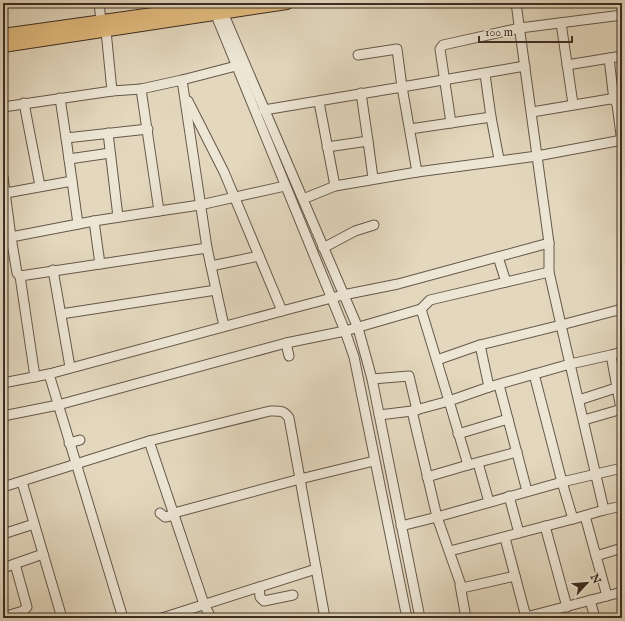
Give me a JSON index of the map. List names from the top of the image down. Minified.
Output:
{"scale_bar":"100 m","north":"top right"}
